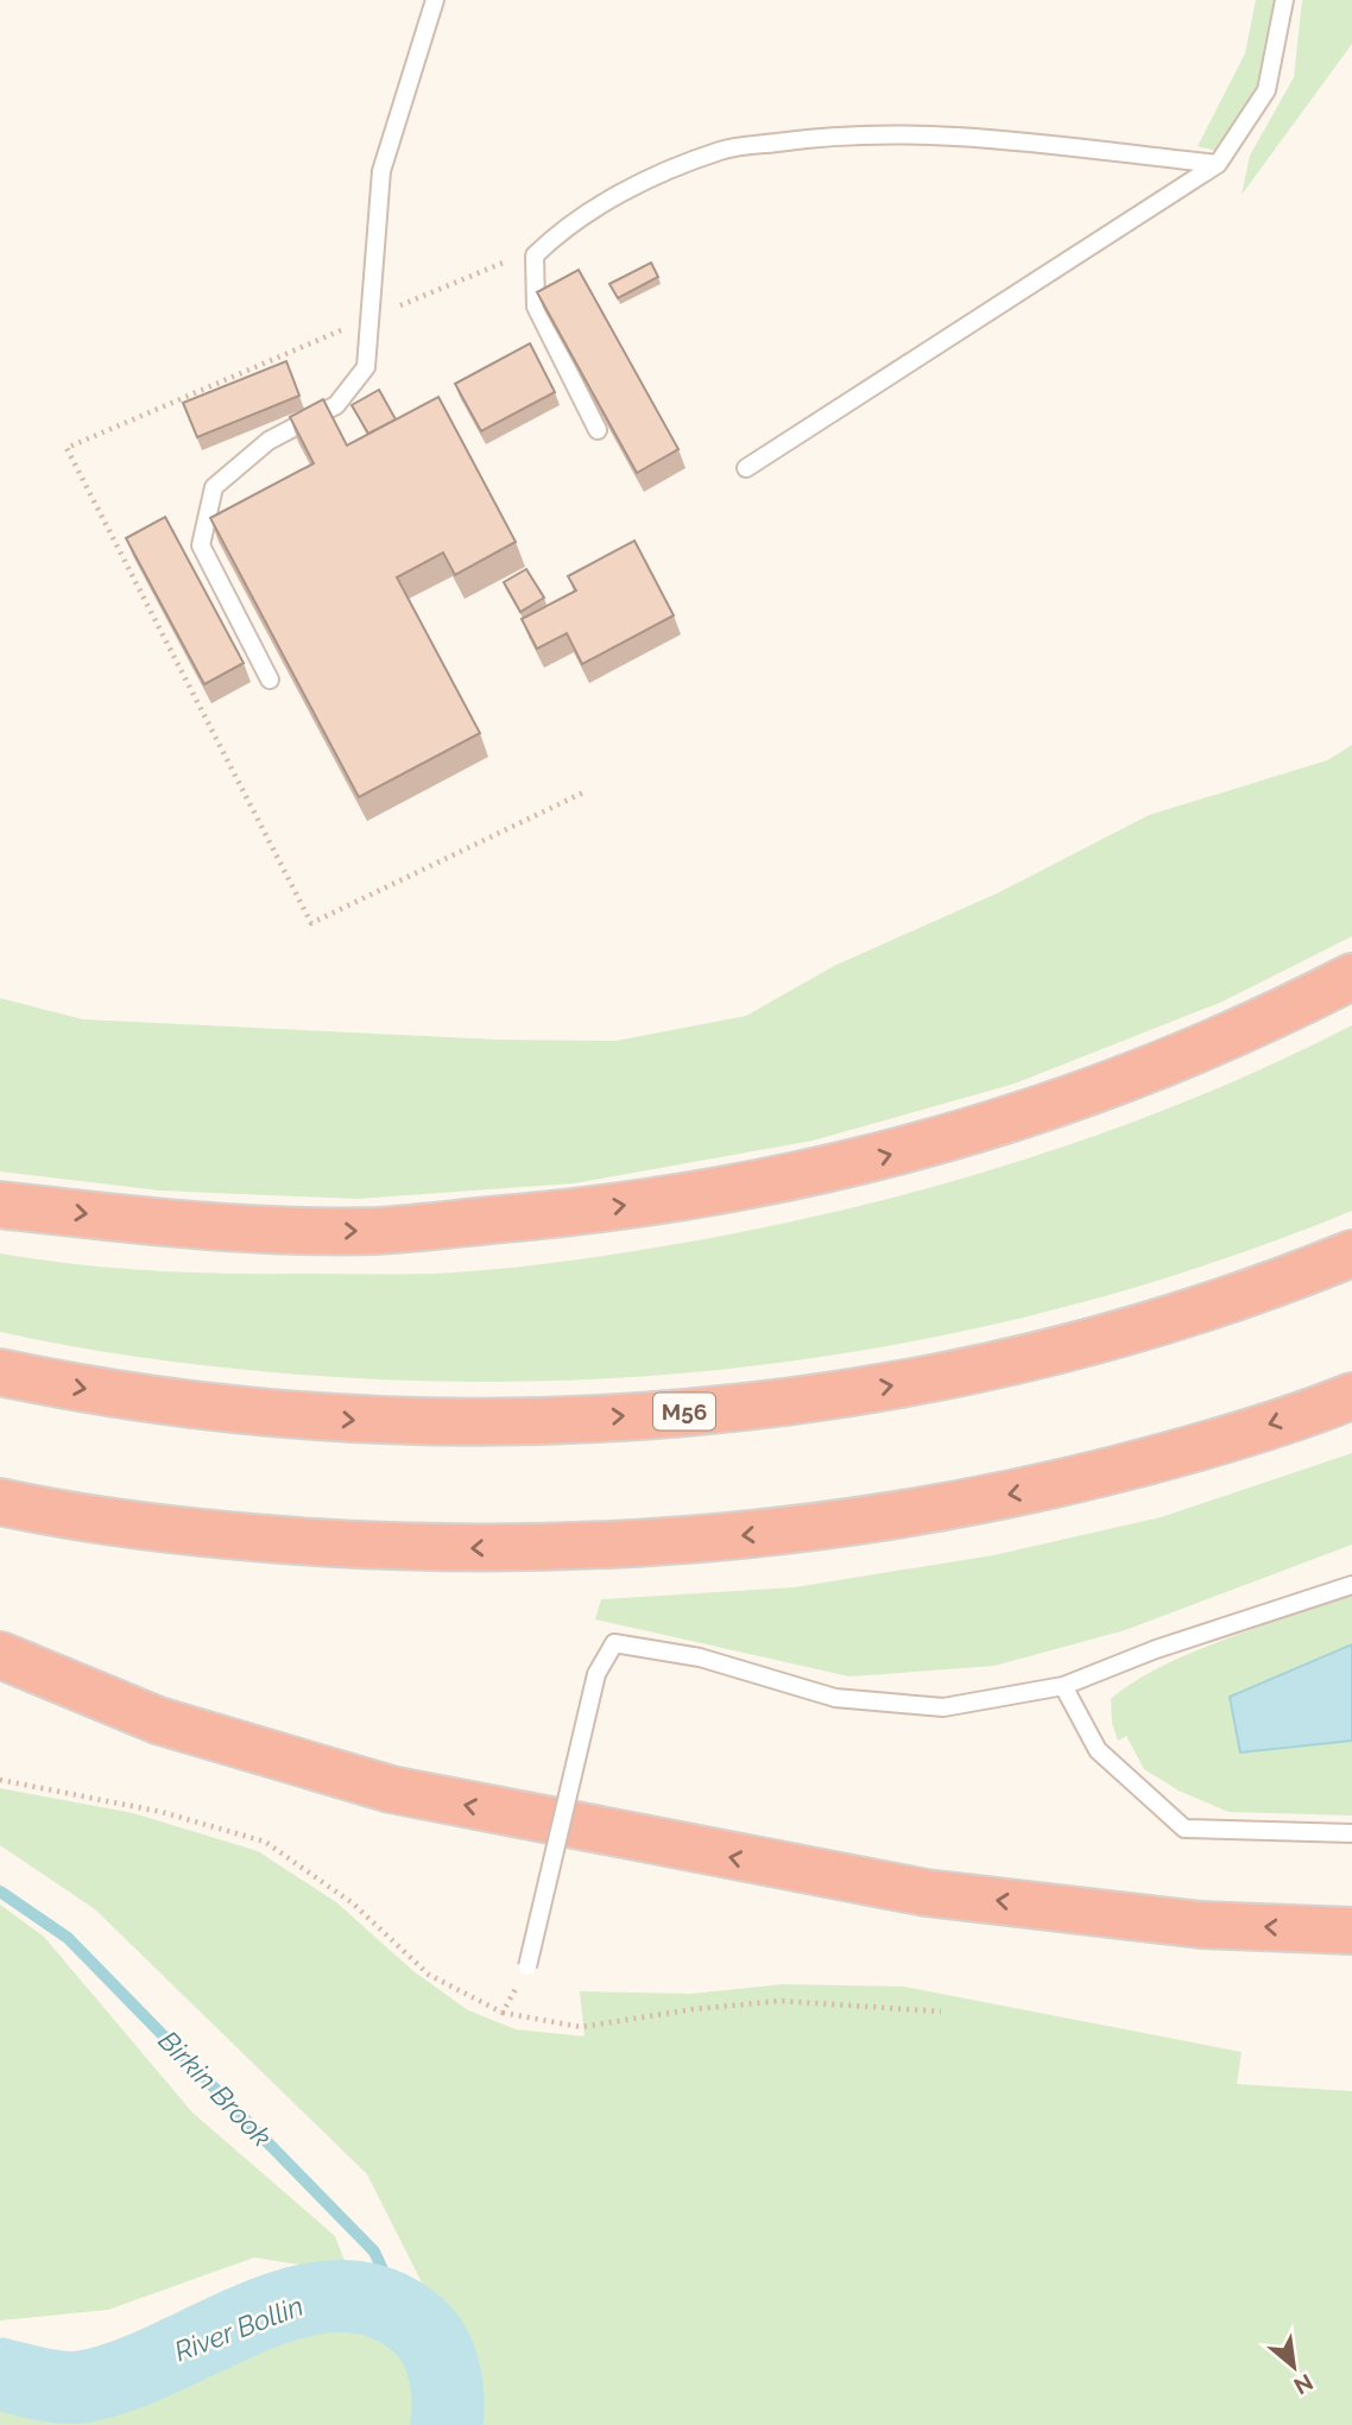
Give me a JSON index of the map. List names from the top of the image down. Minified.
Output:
{"streets":{"highway":["M56"]},"water":["Birkin Brook","River Bollin"],"north":"bottom right"}
